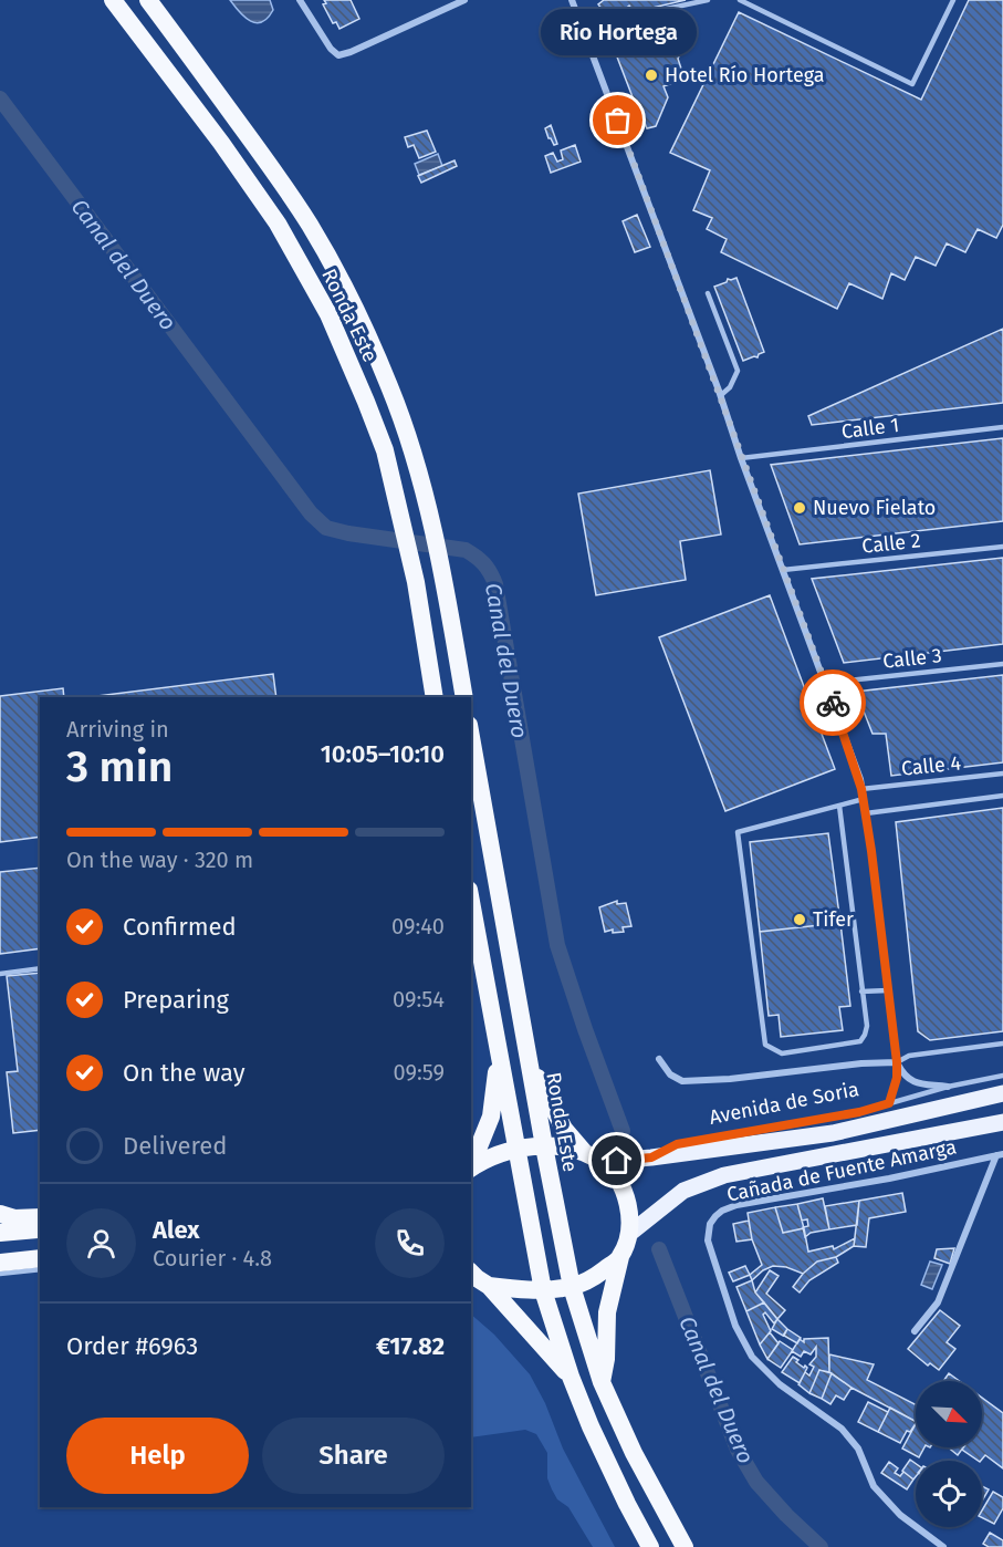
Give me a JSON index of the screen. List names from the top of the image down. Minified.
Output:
{"streets":{"highway":["Ronda Este"],"main road":["Avenida de Soria"],"street":["Cañada de Fuente Amarga"],"lane":["Calle 1","Calle 2","Calle 3","Calle 4"]},"water":["Canal del Duero"],"places":["Hotel Río Hortega","Río Hortega","Nuevo Fielato","Tifer"],"north":"bottom right","page":{"bubble":"Río Hortega","heading":["3 min","Arriving in","10:05–10:10"],"panel":["Alex","Courier · 4.8","Order #6963","€17.82"],"bar":"On the way · 320 m","list":[["Confirmed","09:40"],["Preparing","09:54"],["On the way","09:59"],"Delivered"],"buttons":["Help","Share"]}}
